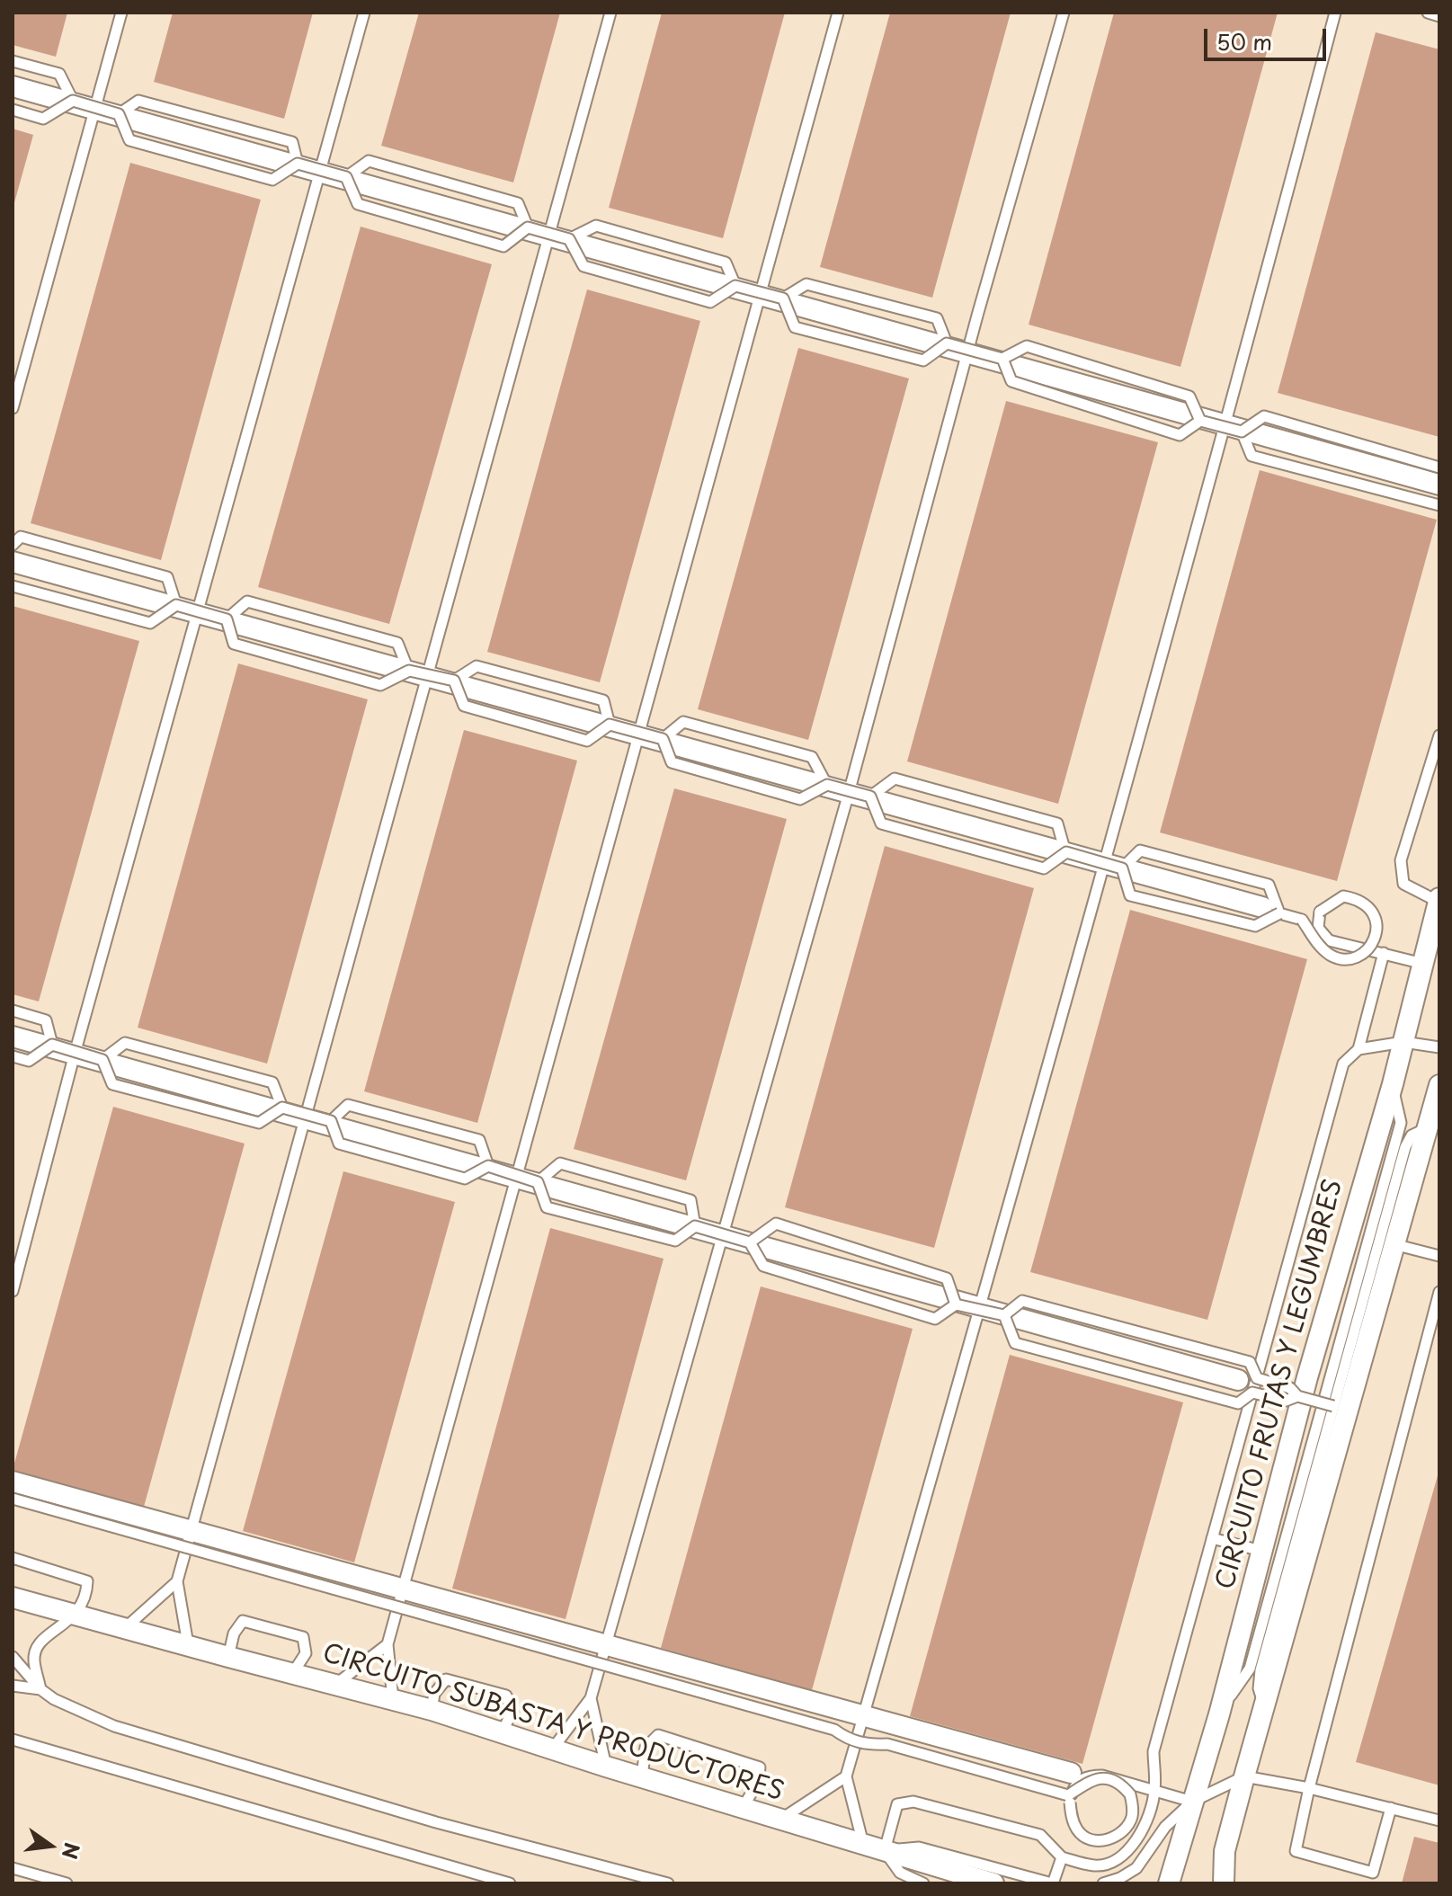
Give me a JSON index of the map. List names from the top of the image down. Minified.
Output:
{"streets":{"street":["CIRCUITO FRUTAS Y LEGUMBRES","CIRCUITO SUBASTA Y PRODUCTORES"]},"scale_bar":"50 m","north":"right"}
